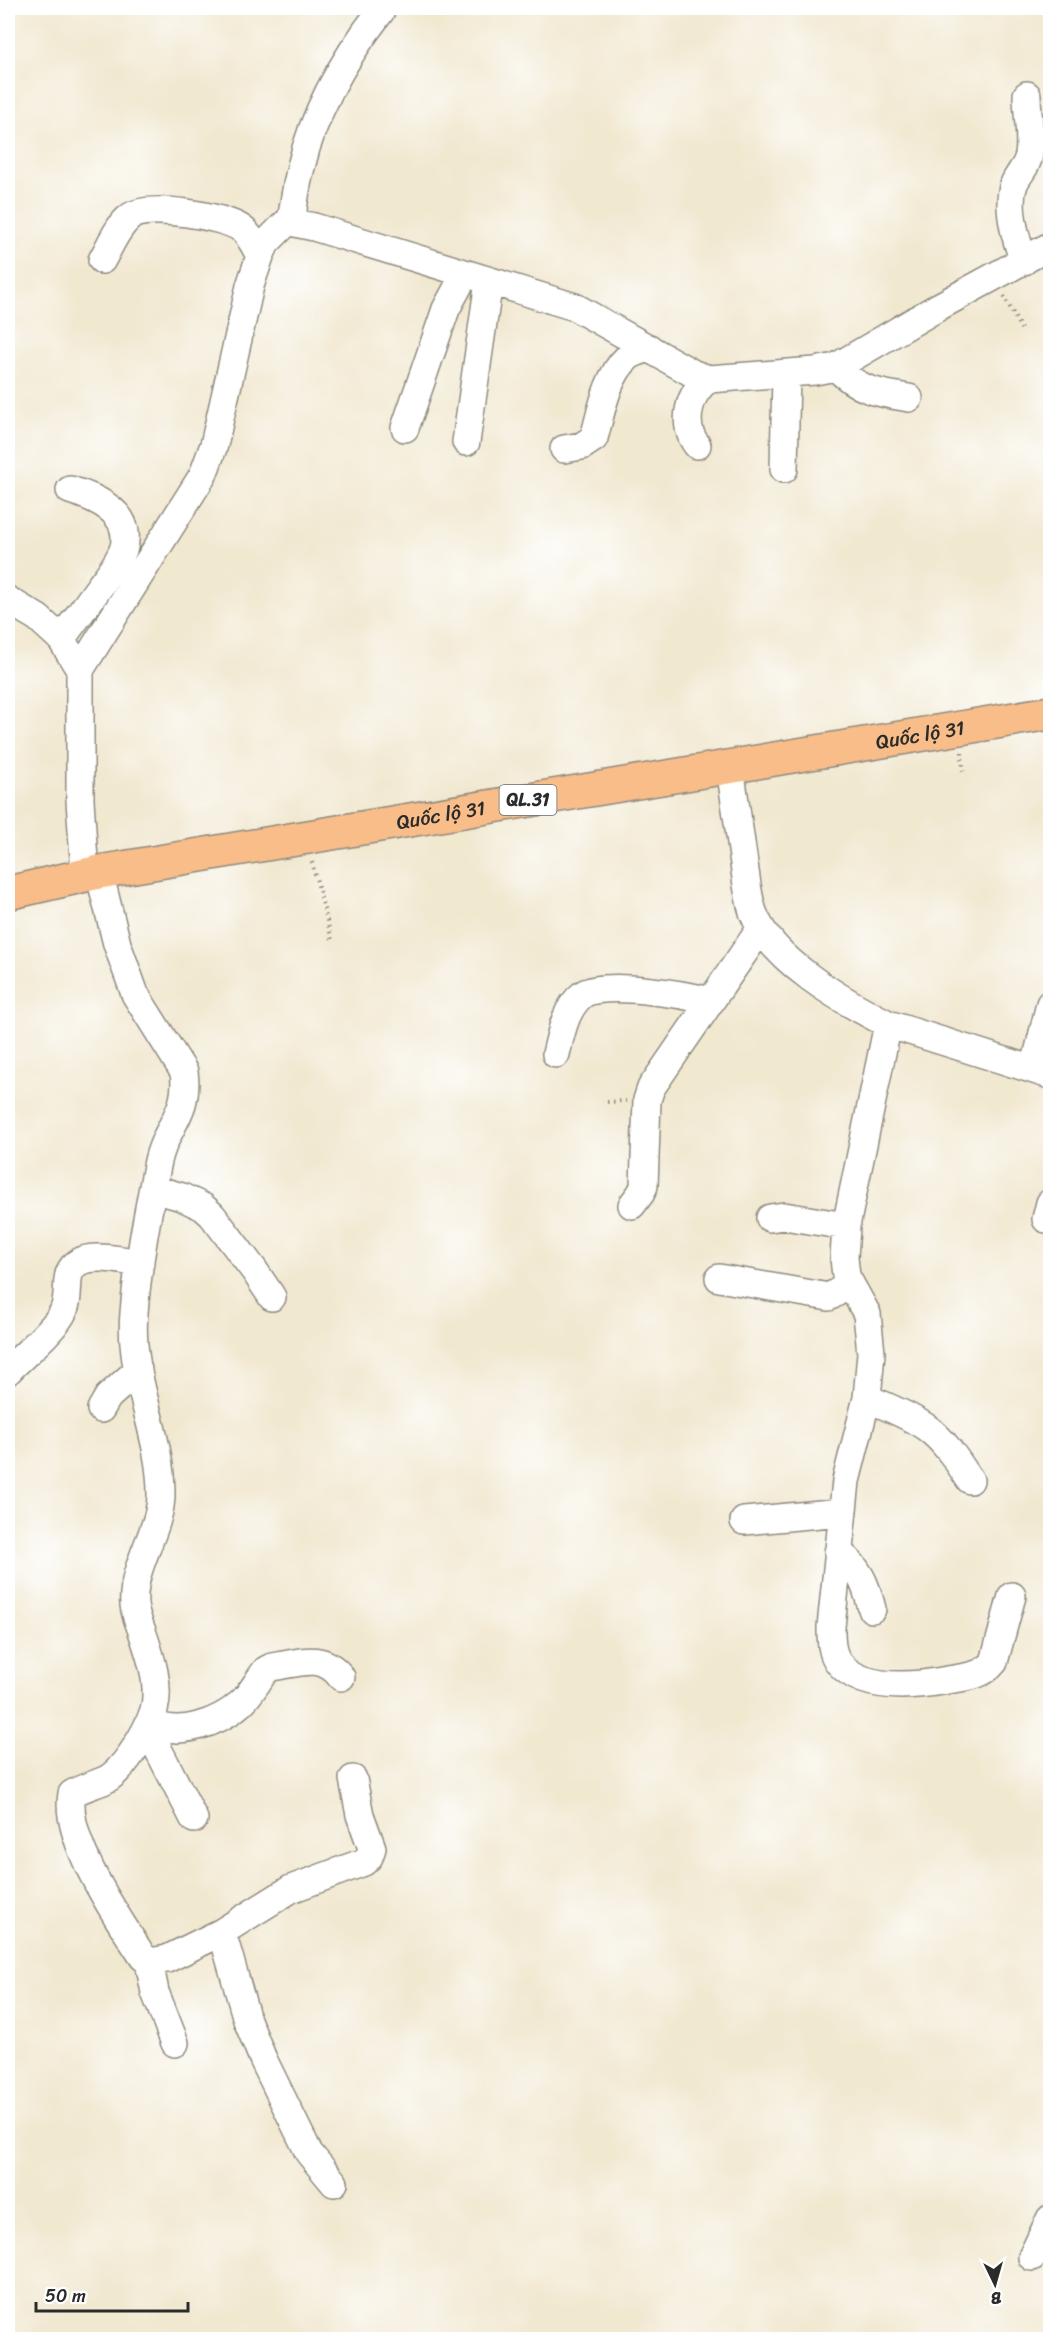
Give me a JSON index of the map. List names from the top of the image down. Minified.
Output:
{"streets":{"highway":["Quốc lộ 31","QL.31"]},"scale_bar":"50 m","north":"bottom"}
